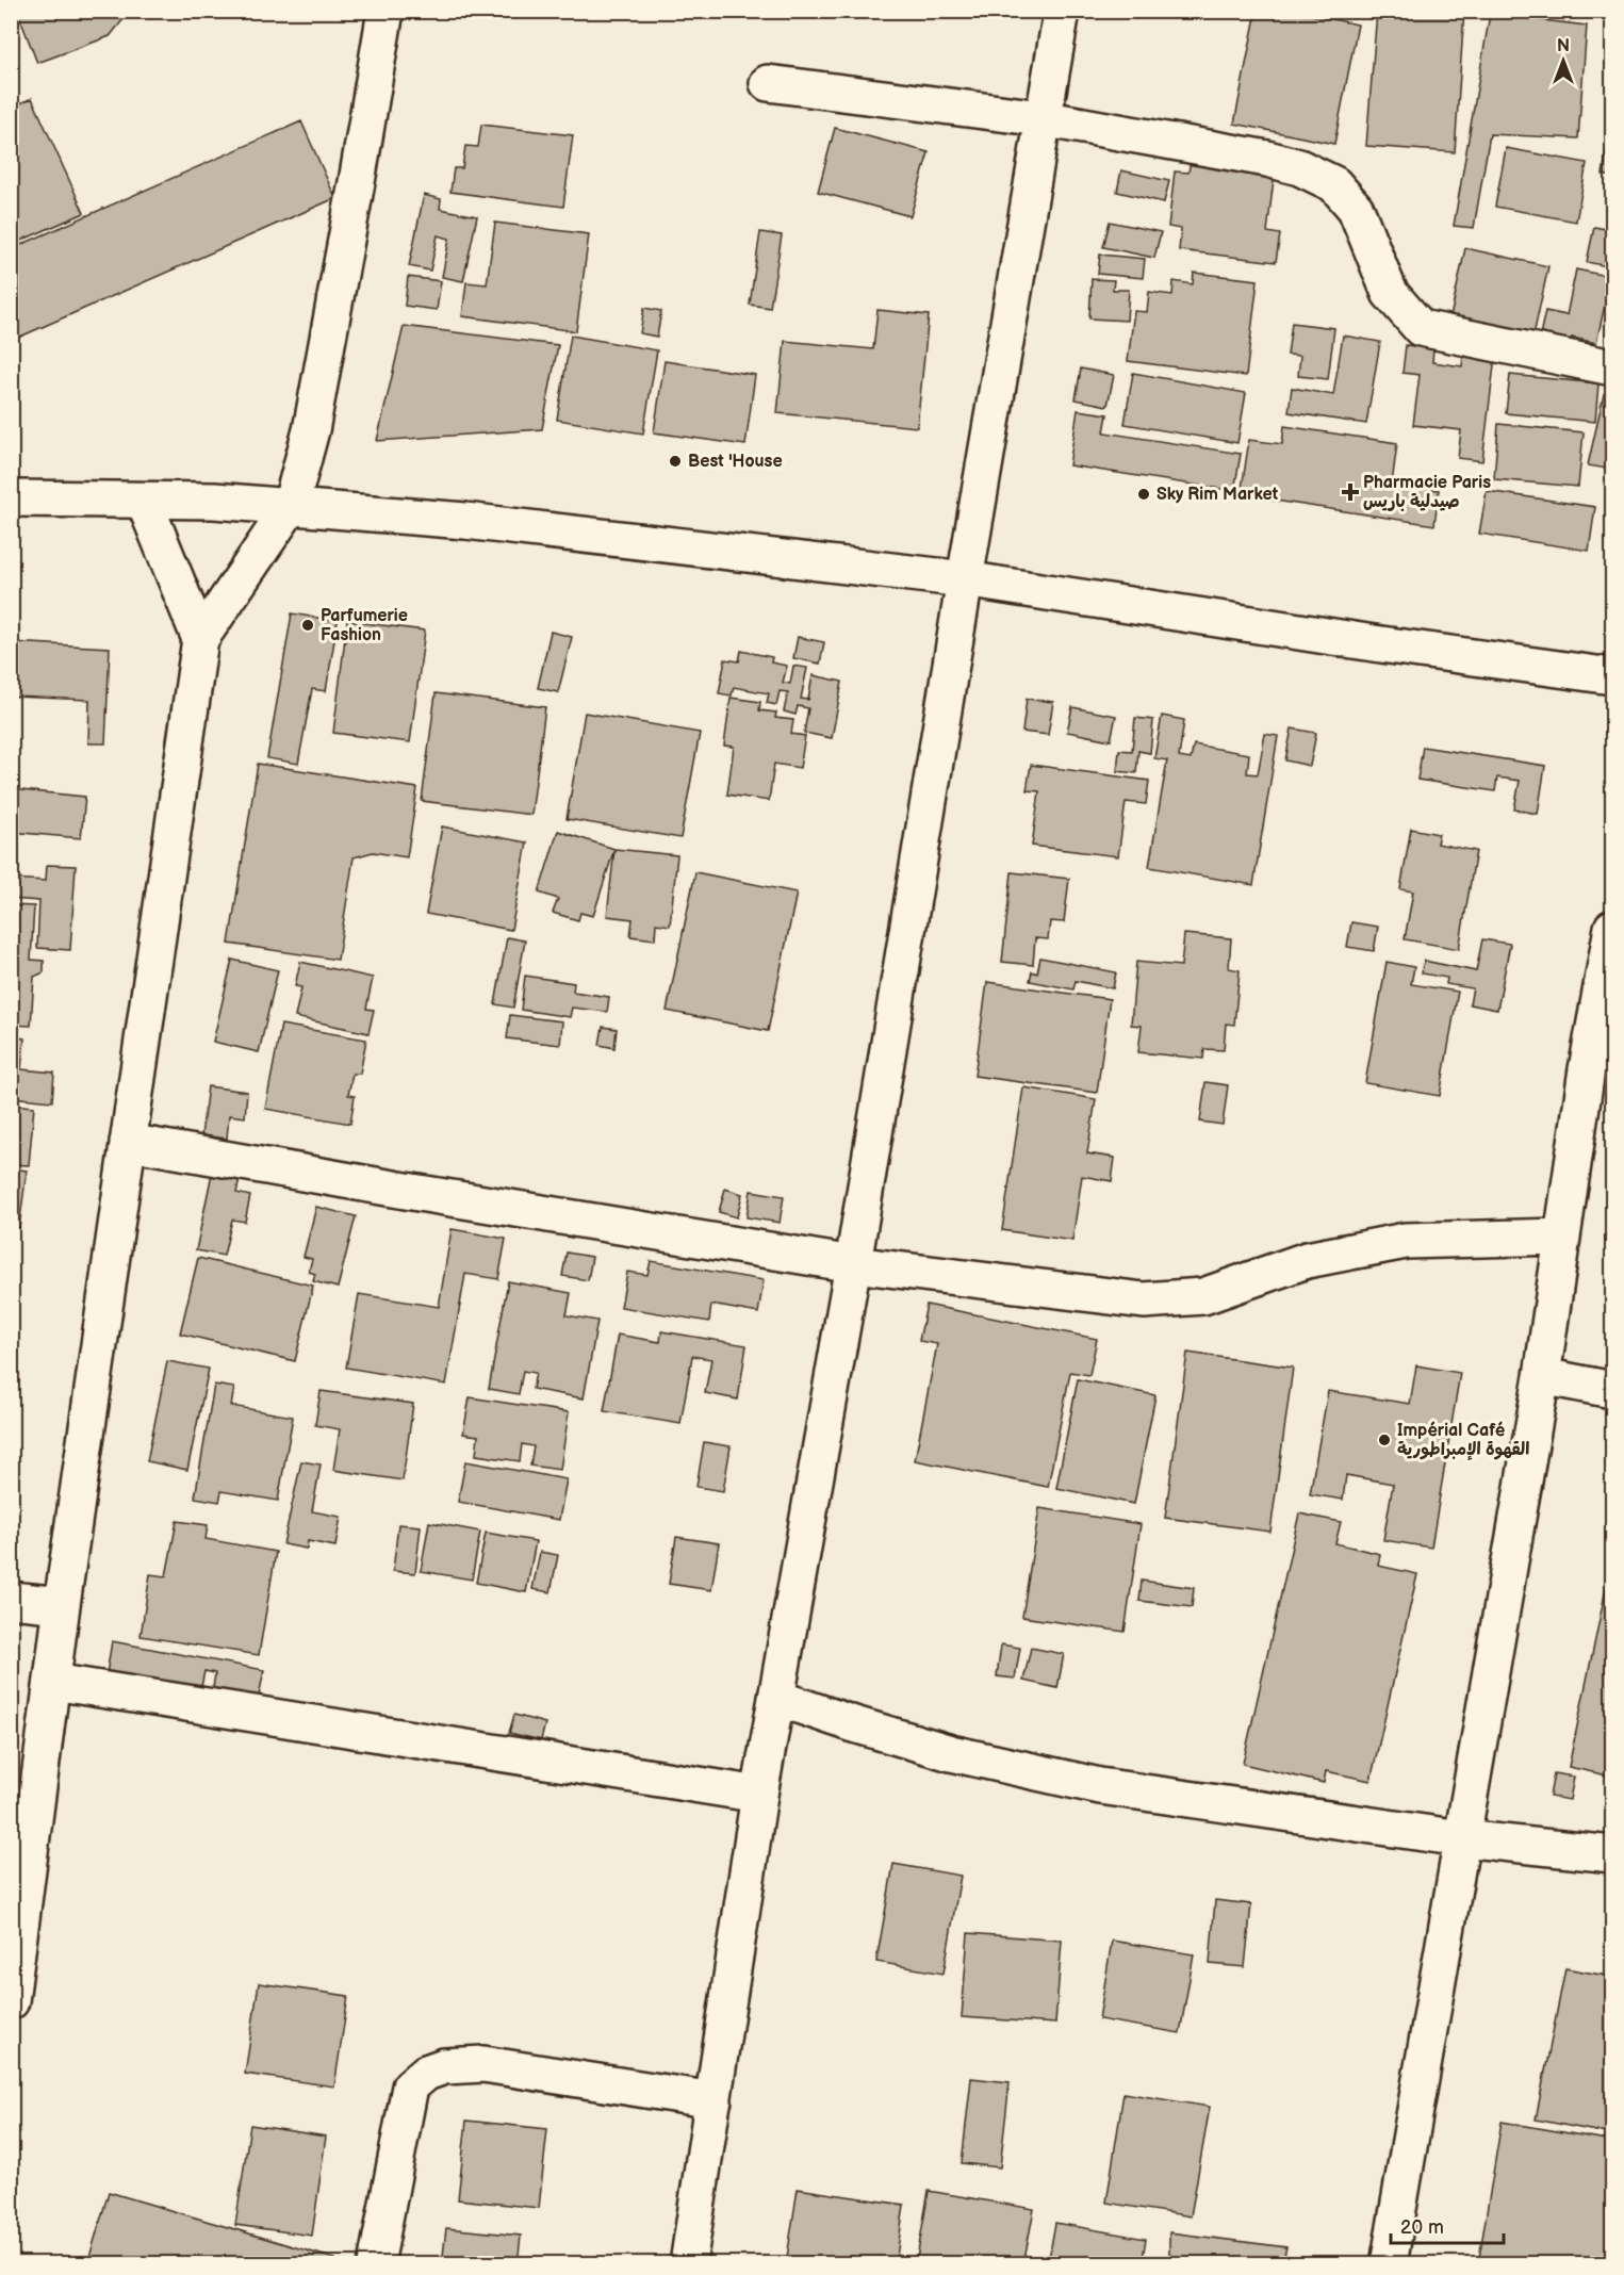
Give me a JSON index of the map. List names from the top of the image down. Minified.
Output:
{"places":{"other":["Best 'House","Sky Rim Market","Parfumerie Fashion","Impérial Café القهوة الإمبراطورية"],"health":["Pharmacie Paris صيدلية باريس"]},"scale_bar":"20 m","north":"top"}
